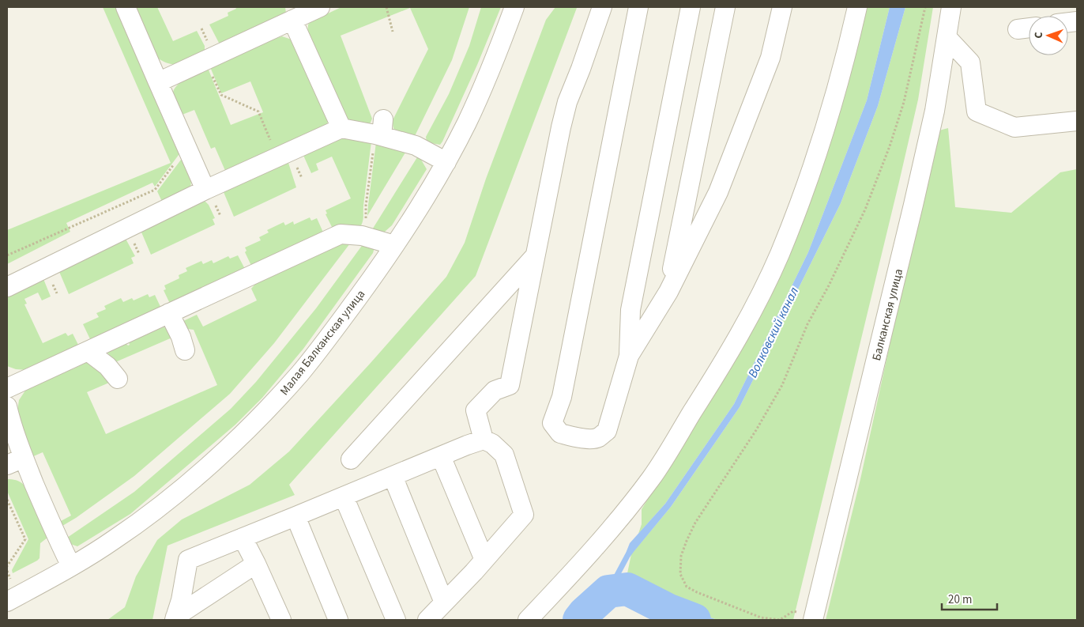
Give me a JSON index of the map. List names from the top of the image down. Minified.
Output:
{"streets":{"street":["Балканская улица","Малая Балканская улица"]},"water":["Волковский канал"],"scale_bar":"20 m","north":"left"}
